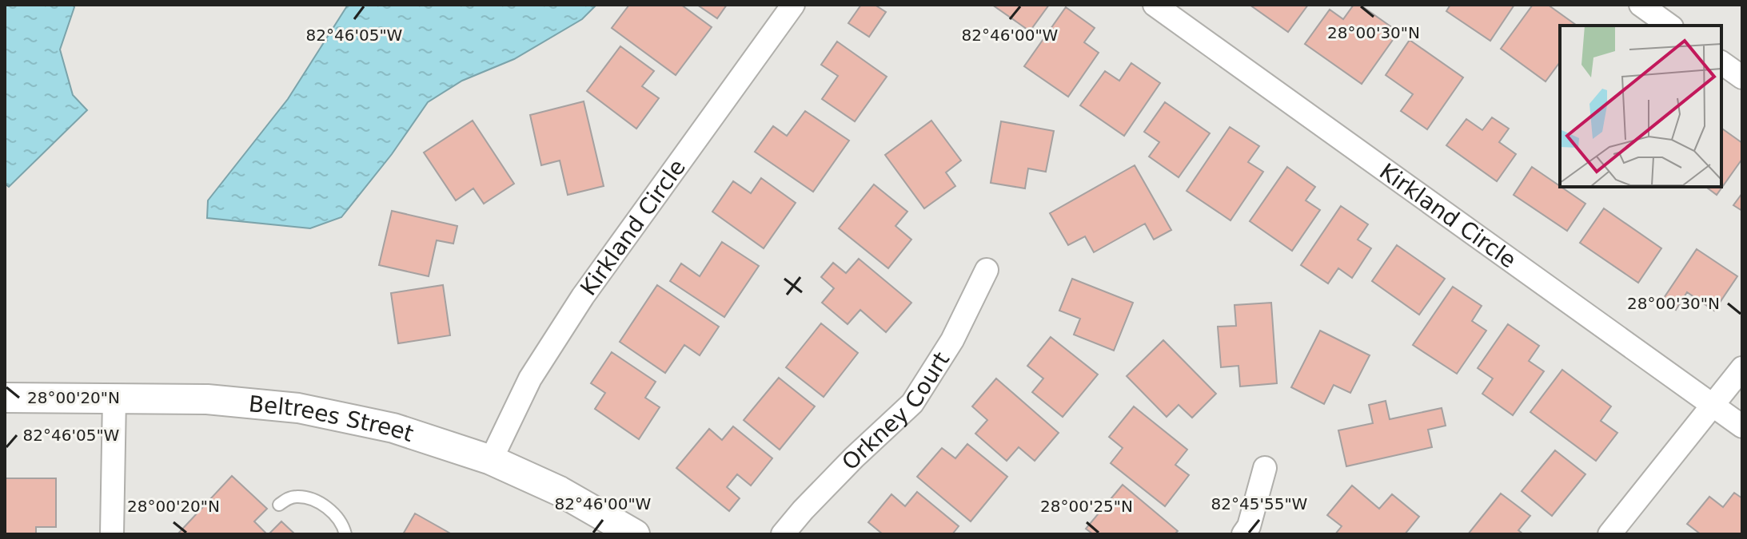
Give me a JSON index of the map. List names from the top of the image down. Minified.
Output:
{"streets":{"street":["Kirkland Circle","Orkney Court","Beltrees Street"]},"crossings":[["Kirkland Circle","Beltrees Street"]],"coordinates":["28°00'30\"N","82°46'05\"W","82°46'00\"W","28°00'20\"N","82°45'55\"W","28°00'25\"N"]}
